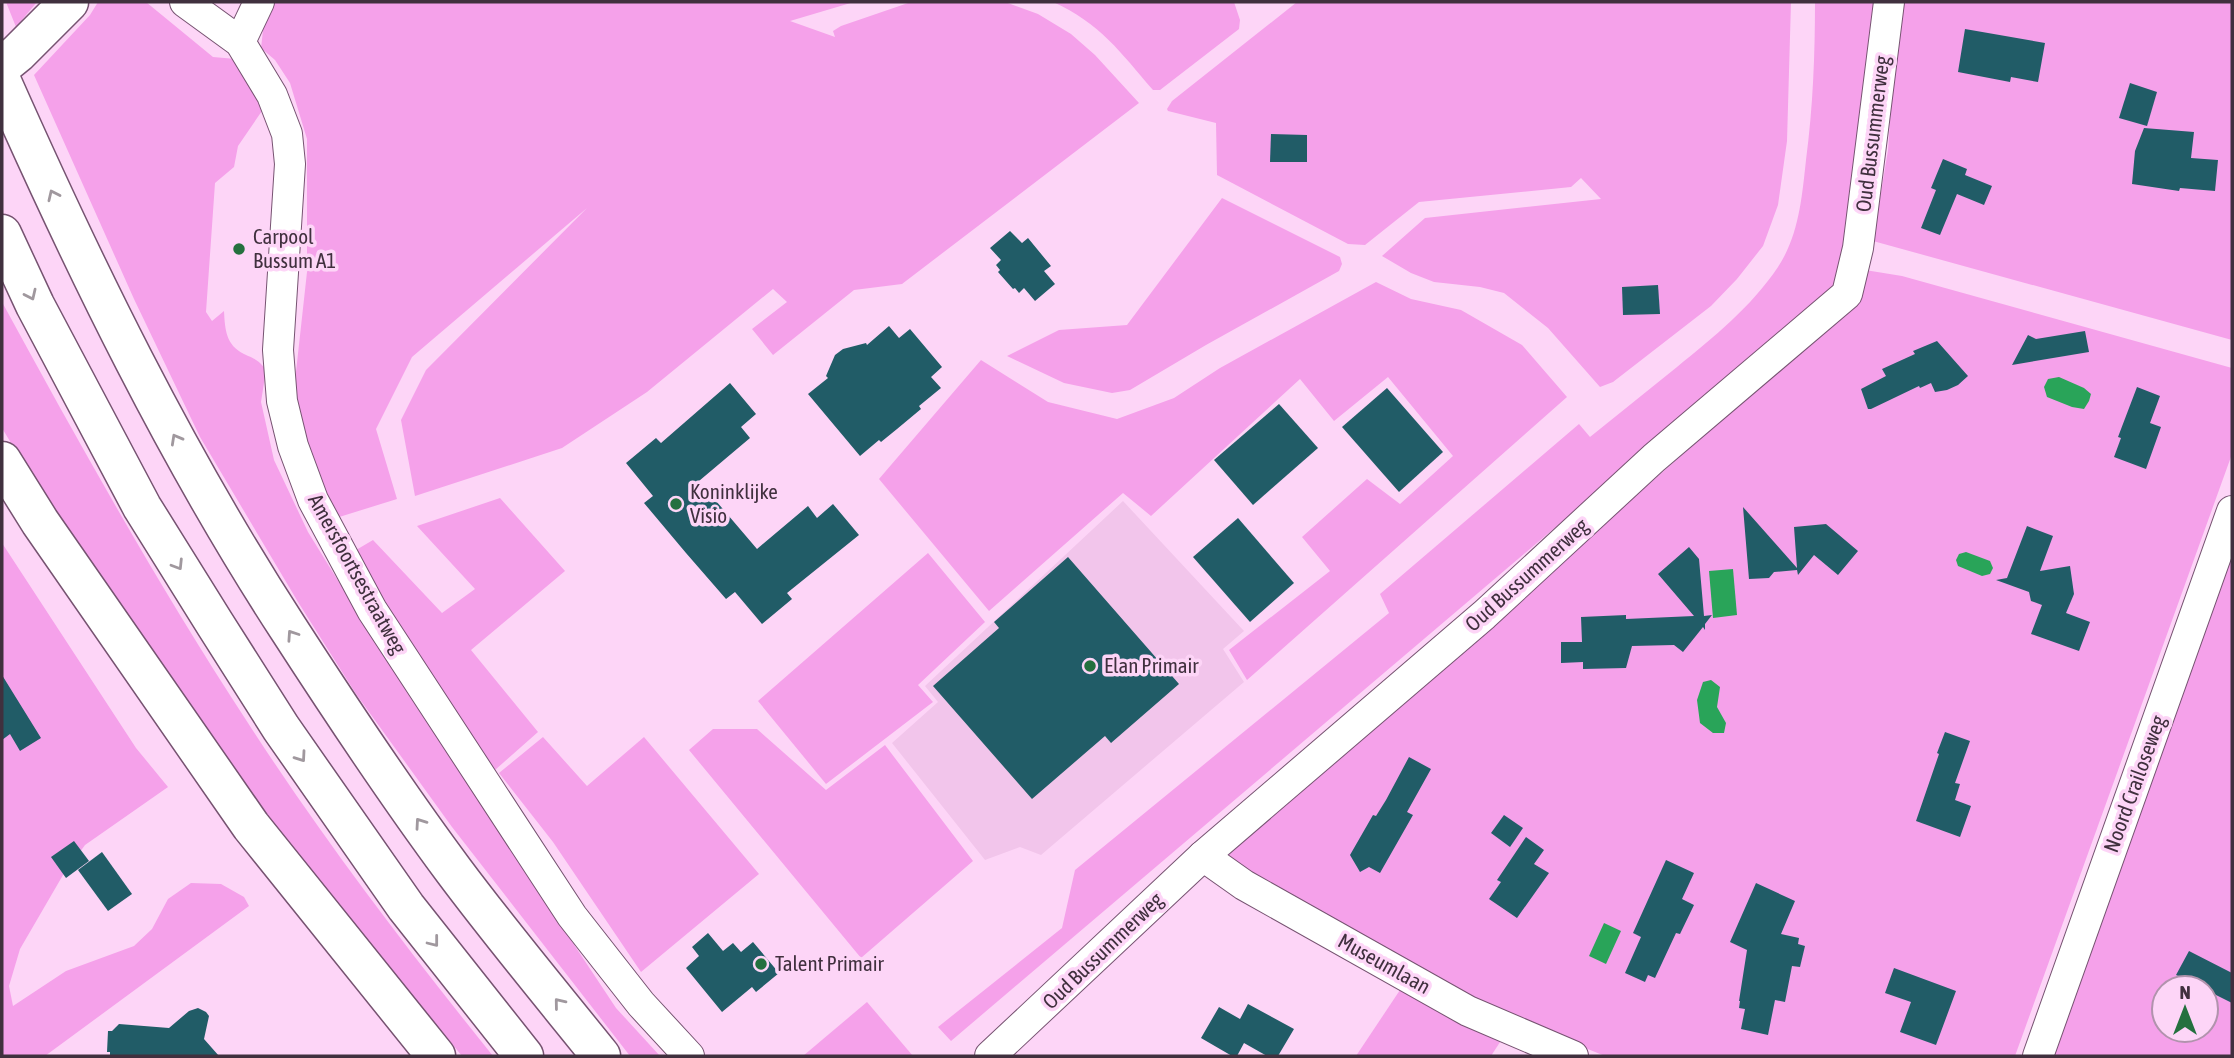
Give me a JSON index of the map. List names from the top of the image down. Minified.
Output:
{"streets":{"street":["Oud Bussummerweg","Amersfoortsestraatweg","Noord Crailoseweg","Museumlaan"]},"crossings":[["Oud Bussummerweg","Museumlaan"]],"places":["Carpool Bussum A1","Koninklijke Visio","Elan Primair","Talent Primair"],"north":"top"}
